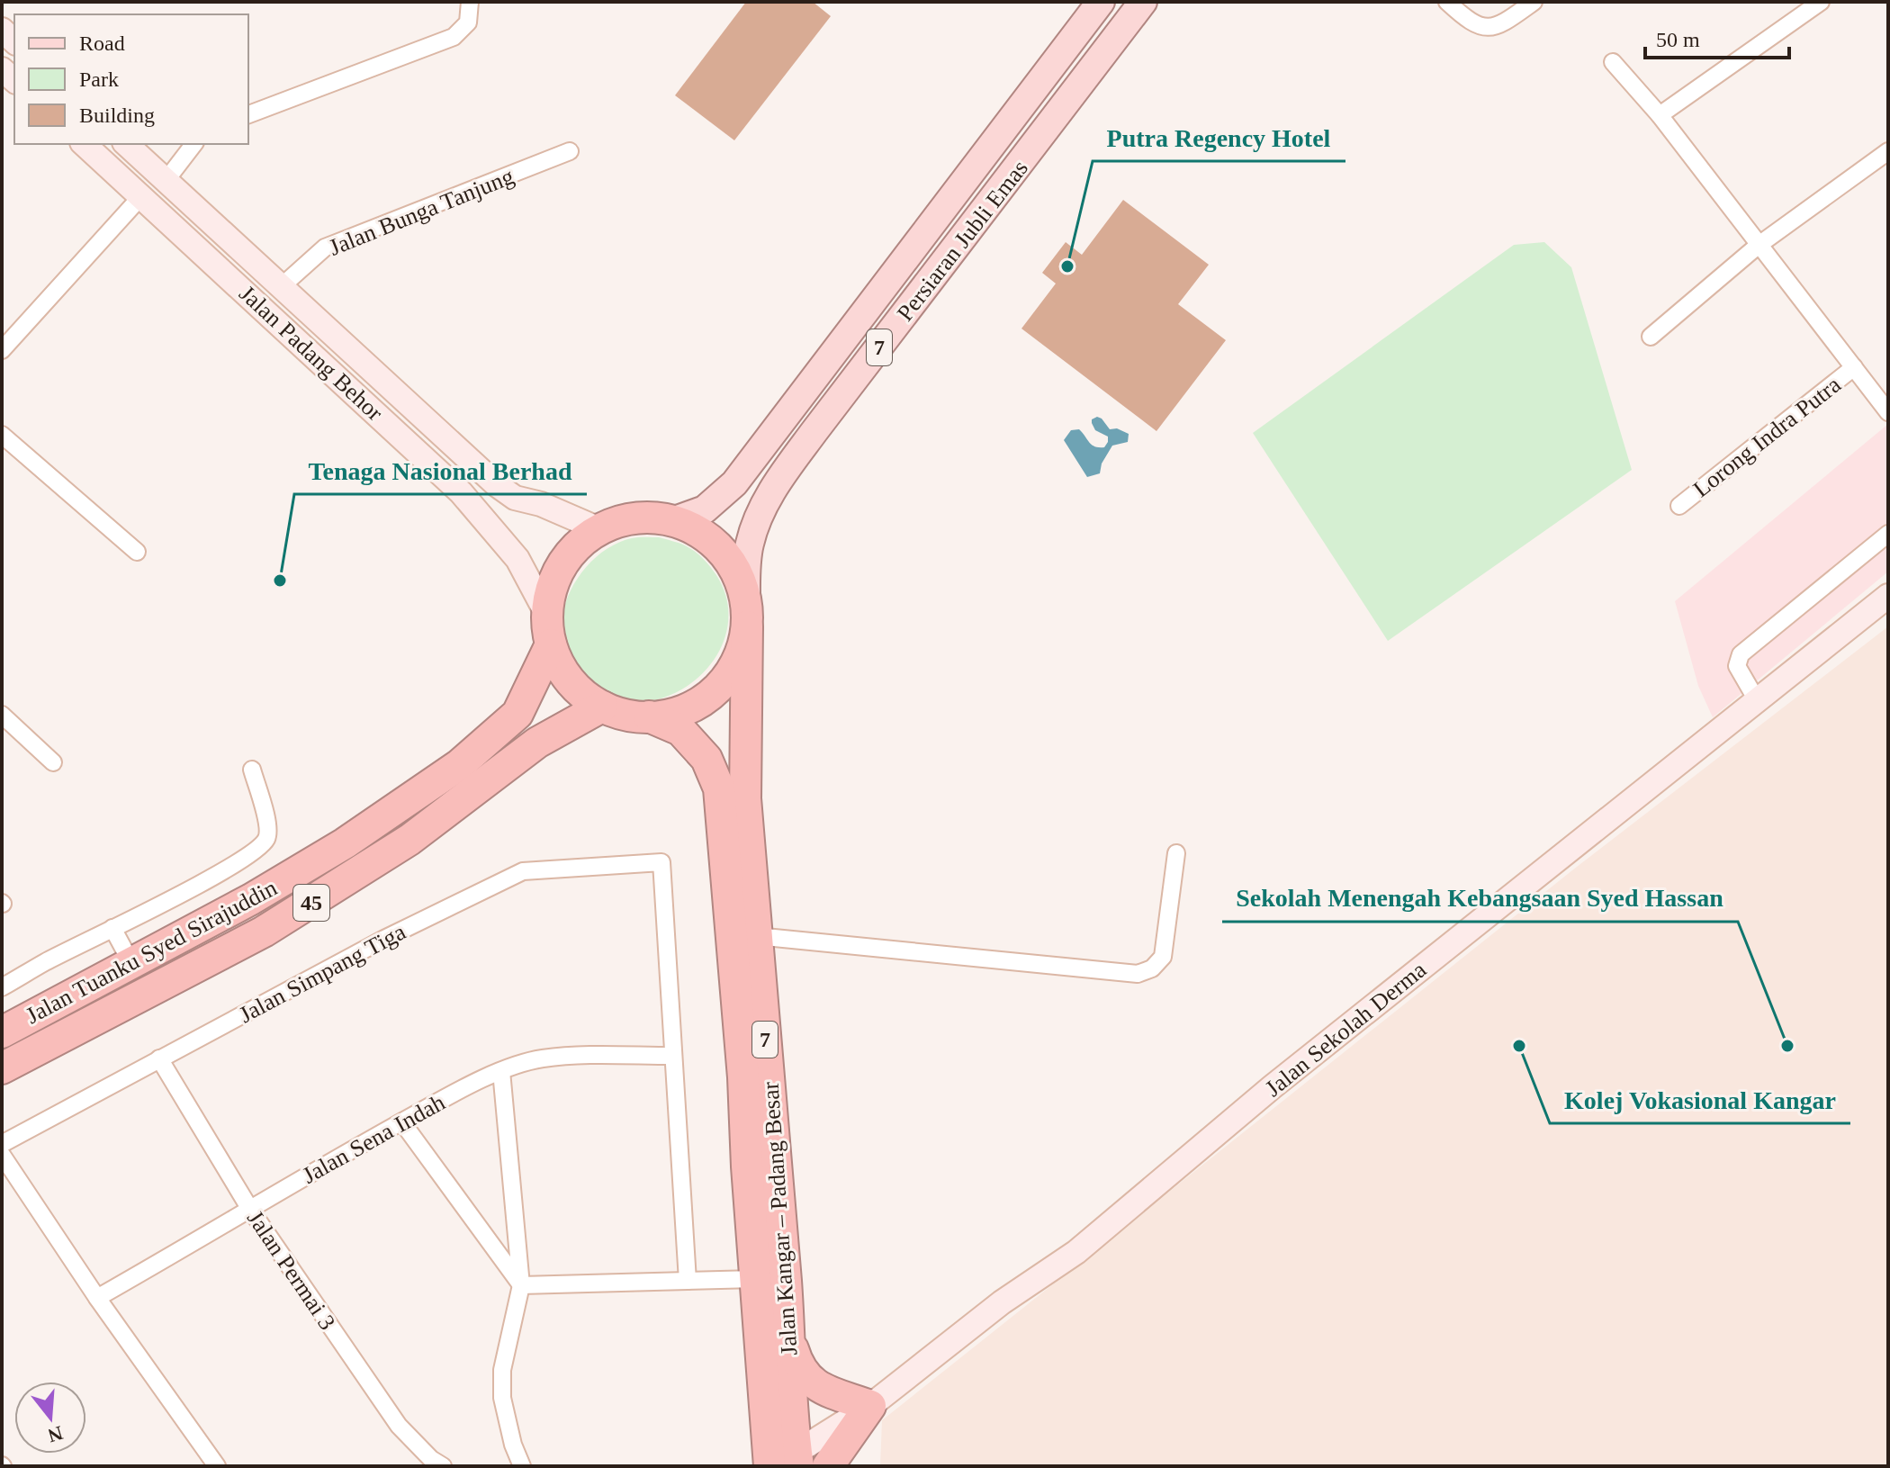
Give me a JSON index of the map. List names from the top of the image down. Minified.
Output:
{"streets":{"highway":["7","45","Jalan Tuanku Syed Sirajuddin","Jalan Kangar – Padang Besar"],"main road":["Persiaran Jubli Emas"],"street":["Jalan Bunga Tanjung","Jalan Padang Behor","Lorong Indra Putra","Jalan Simpang Tiga","Jalan Sekolah Derma","Jalan Sena Indah","Jalan Permai 3"]},"crossings":[["Jalan Bunga Tanjung","Jalan Padang Behor"],["Persiaran Jubli Emas","7"],["Persiaran Jubli Emas","Jalan Padang Behor"],["Persiaran Jubli Emas","Jalan Tuanku Syed Sirajuddin"],["Persiaran Jubli Emas","Jalan Kangar – Padang Besar"],["7","Jalan Padang Behor"],["7","Jalan Tuanku Syed Sirajuddin"],["7","Jalan Kangar – Padang Besar"],["Jalan Padang Behor","Jalan Tuanku Syed Sirajuddin"],["Jalan Padang Behor","Jalan Kangar – Padang Besar"],["Jalan Tuanku Syed Sirajuddin","Jalan Kangar – Padang Besar"],["Jalan Simpang Tiga","Jalan Sena Indah"],["Jalan Simpang Tiga","Jalan Permai 3"],["Jalan Sekolah Derma","Jalan Kangar – Padang Besar"],["Jalan Sena Indah","Jalan Permai 3"]],"places":["Putra Regency Hotel","Tenaga Nasional Berhad","Kolej Vokasional Kangar","Sekolah Menengah Kebangsaan Syed Hassan"],"legend":["Road","Park","Building"],"scale_bar":"50 m","north":"bottom"}
